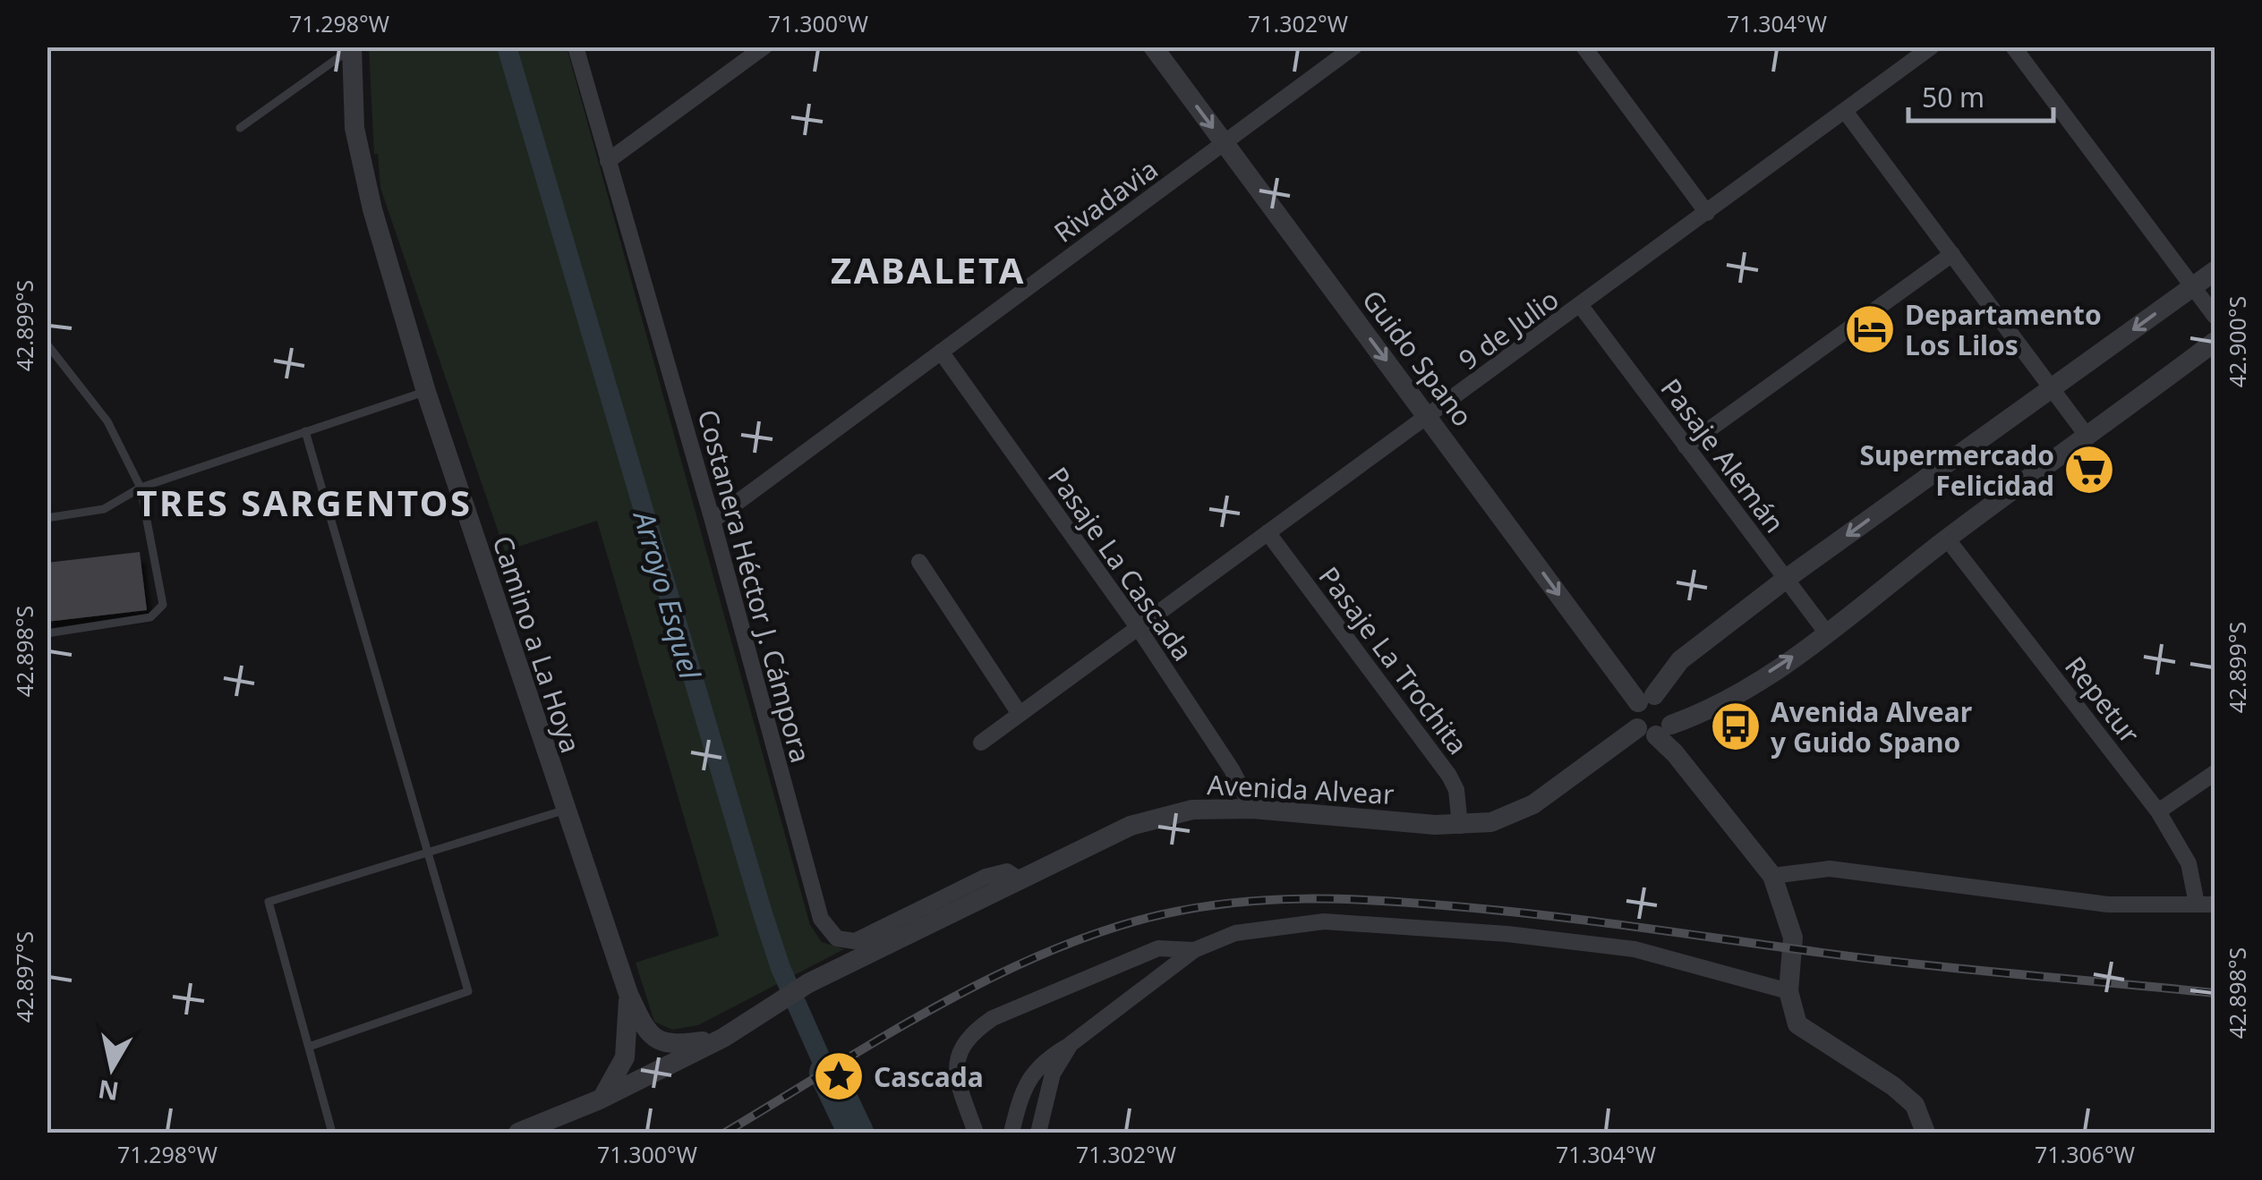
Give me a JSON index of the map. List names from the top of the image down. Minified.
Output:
{"streets":{"street":["Rivadavia","9 de Julio","Guido Spano","Pasaje Alemán","Pasaje La Cascada","Costanera Héctor J. Cámpora","Camino a La Hoya","Pasaje La Trochita","Repetur","Avenida Alvear"]},"crossings":[["Rivadavia","Guido Spano"],["Rivadavia","Pasaje La Cascada"],["Rivadavia","Costanera Héctor J. Cámpora"],["9 de Julio","Guido Spano"],["9 de Julio","Pasaje Alemán"],["9 de Julio","Pasaje La Cascada"],["9 de Julio","Pasaje La Trochita"],["Guido Spano","Avenida Alvear"],["Pasaje Alemán","Avenida Alvear"],["Pasaje La Cascada","Avenida Alvear"],["Costanera Héctor J. Cámpora","Avenida Alvear"],["Camino a La Hoya","Avenida Alvear"],["Pasaje La Trochita","Avenida Alvear"],["Repetur","Avenida Alvear"]],"one_way":["Guido Spano"],"districts":["ZABALETA","TRES SARGENTOS"],"water":["Arroyo Esquel"],"places":{"hotel":["Departamento Los Lilos"],"supermarket":["Supermercado Felicidad"],"bus stop":["Avenida Alvear y Guido Spano"],"place":["Cascada"]},"scale_bar":"50 m","north":"bottom","coordinates":["71.298°W","71.300°W","71.302°W","71.304°W","42.899°S","42.900°S","42.898°S","42.897°S","71.306°W"]}
